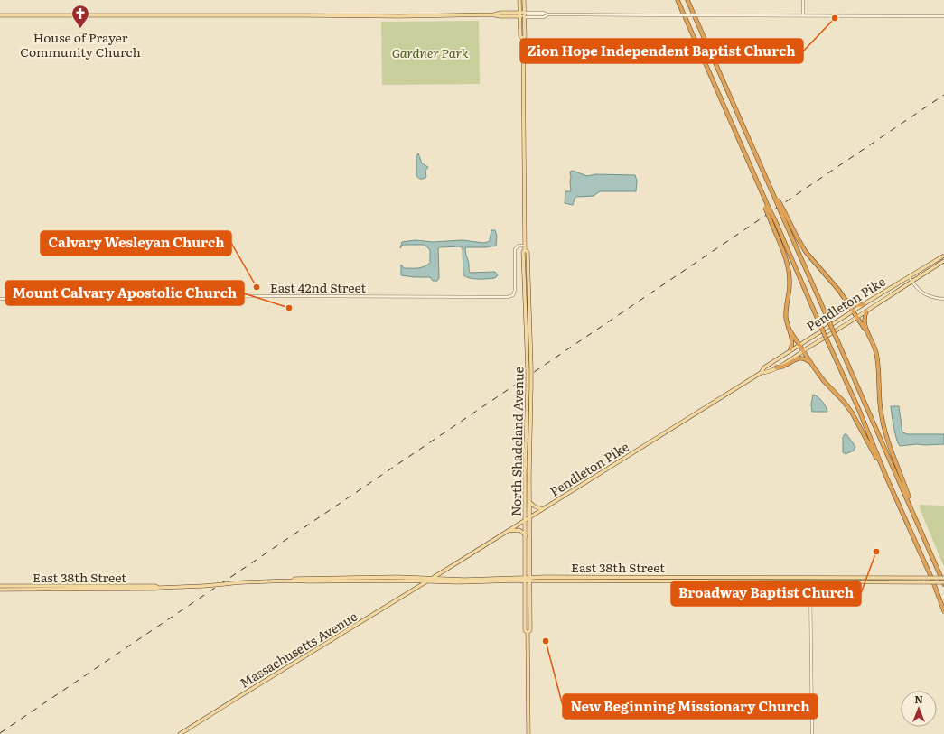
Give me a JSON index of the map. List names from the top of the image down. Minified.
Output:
{"streets":{"main road":["Pendleton Pike","North Shadeland Avenue","East 38th Street","Massachusetts Avenue"],"street":["East 42nd Street"]},"crossings":[["East 42nd Street","North Shadeland Avenue"],["Pendleton Pike","North Shadeland Avenue"],["Pendleton Pike","East 38th Street"],["Pendleton Pike","Massachusetts Avenue"],["North Shadeland Avenue","East 38th Street"],["East 38th Street","Massachusetts Avenue"]],"parks":["Gardner Park"],"places":{"other":["Zion Hope Independent Baptist Church","Calvary Wesleyan Church","Mount Calvary Apostolic Church","Broadway Baptist Church","New Beginning Missionary Church"],"church":["House of Prayer Community Church"]},"north":"top"}
